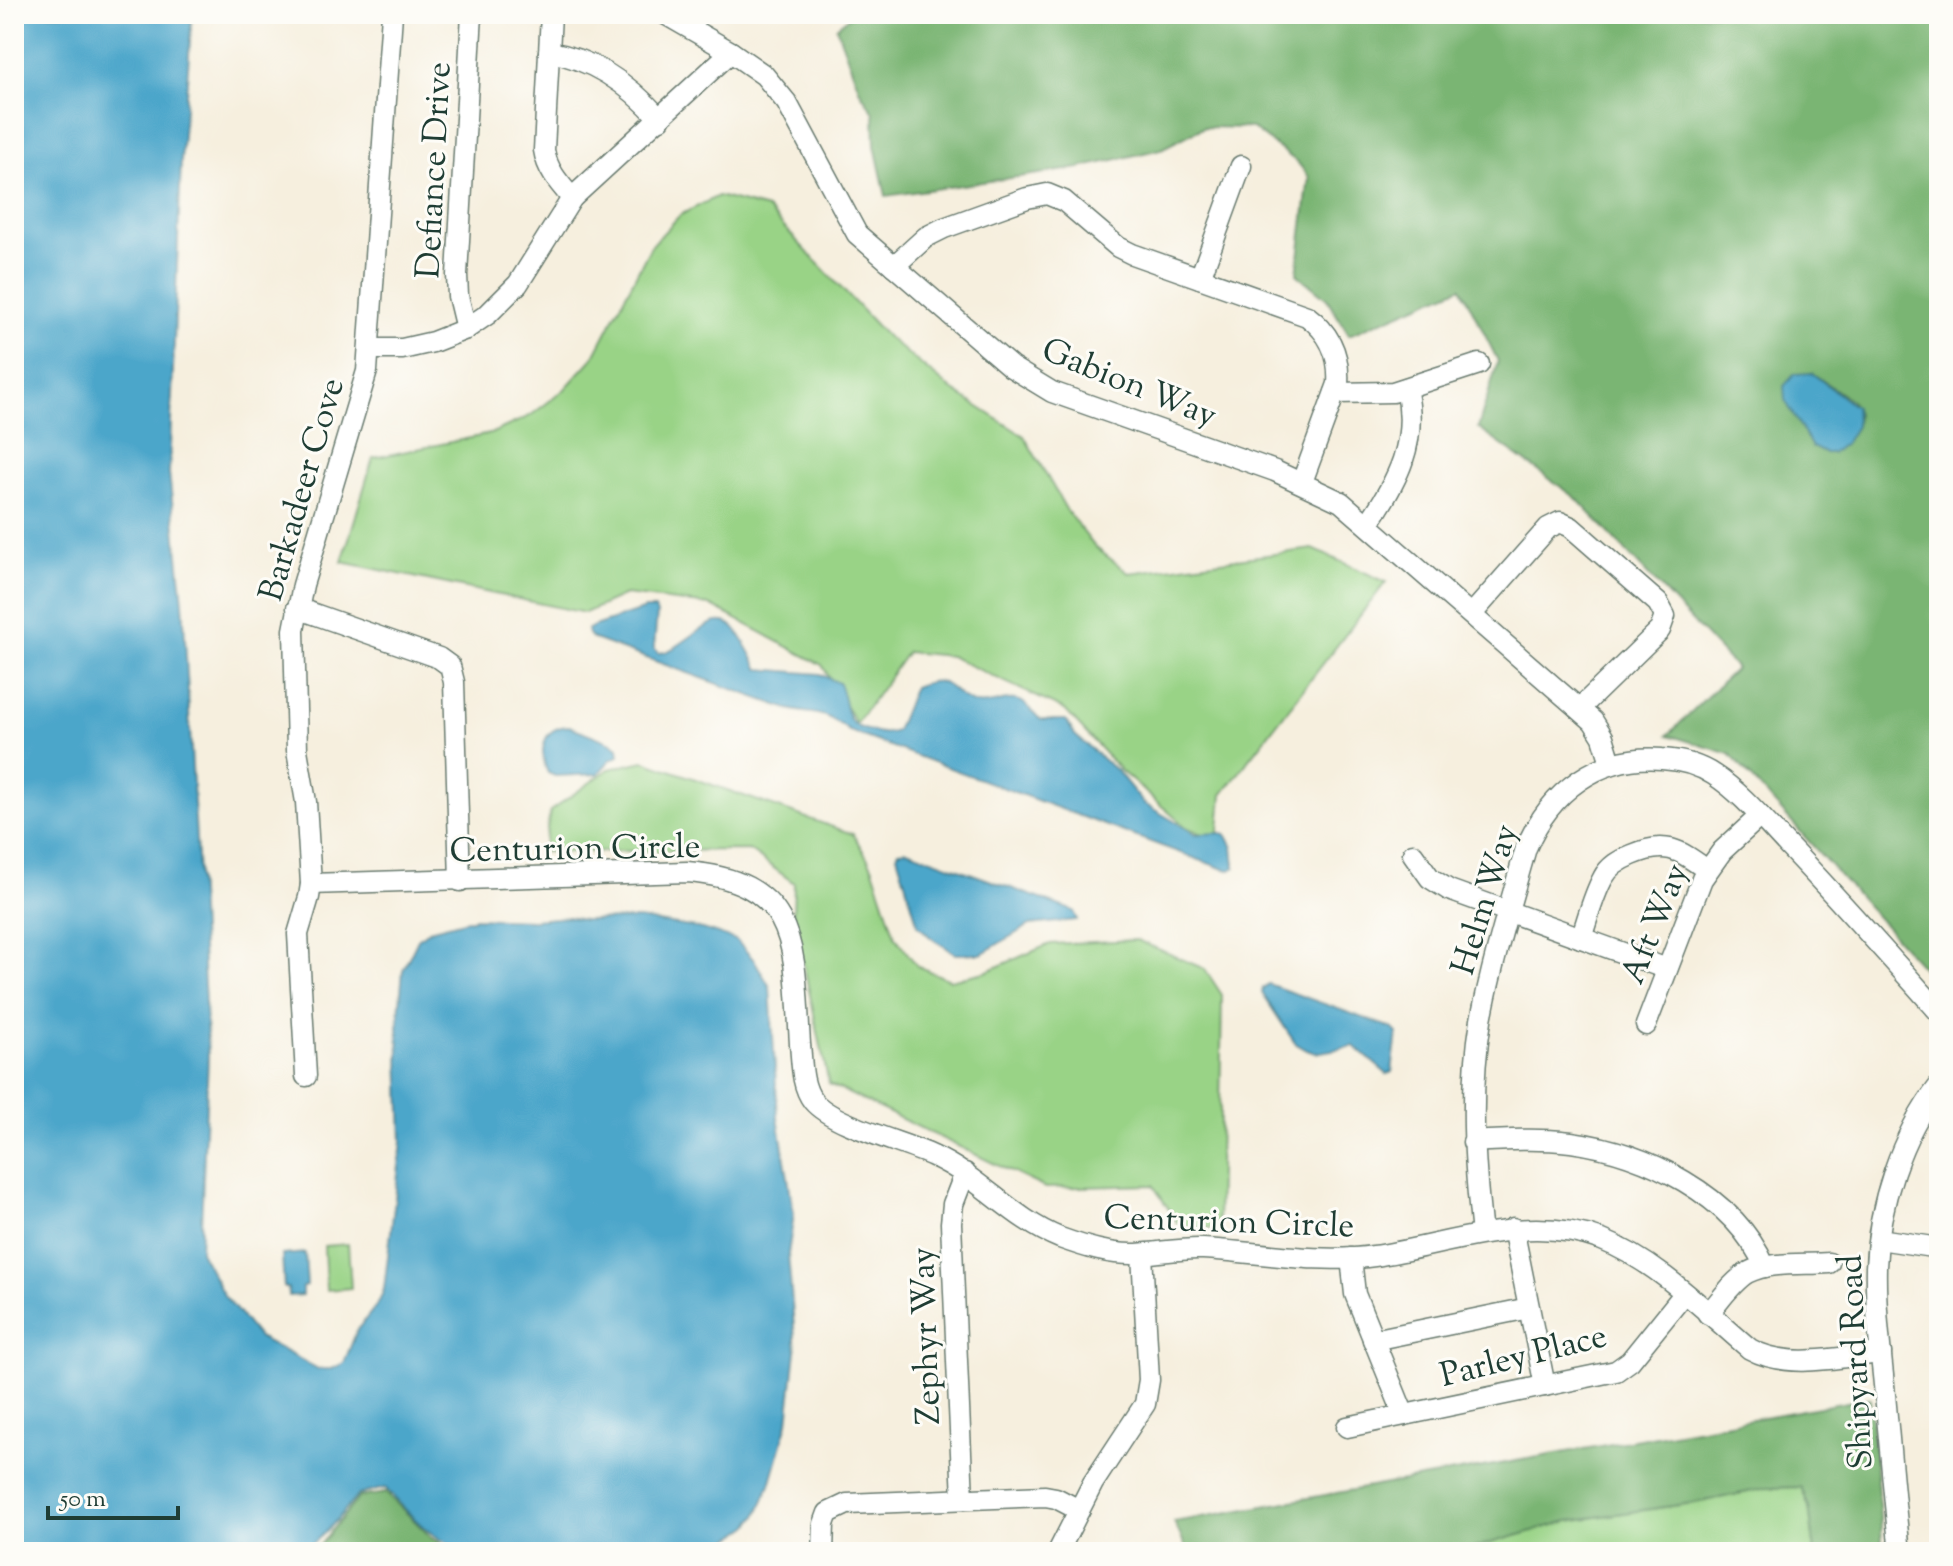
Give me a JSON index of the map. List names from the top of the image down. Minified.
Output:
{"streets":{"street":["Defiance Drive","Gabion Way","Barkadeer Cove","Centurion Circle","Helm Way","Aft Way","Zephyr Way","Parley Place","Shipyard Road"]},"crossings":[["Gabion Way","Helm Way"],["Barkadeer Cove","Centurion Circle"],["Centurion Circle","Helm Way"],["Centurion Circle","Zephyr Way"],["Centurion Circle","Parley Place"],["Centurion Circle","Shipyard Road"],["Helm Way","Aft Way"]],"scale_bar":"50 m"}
